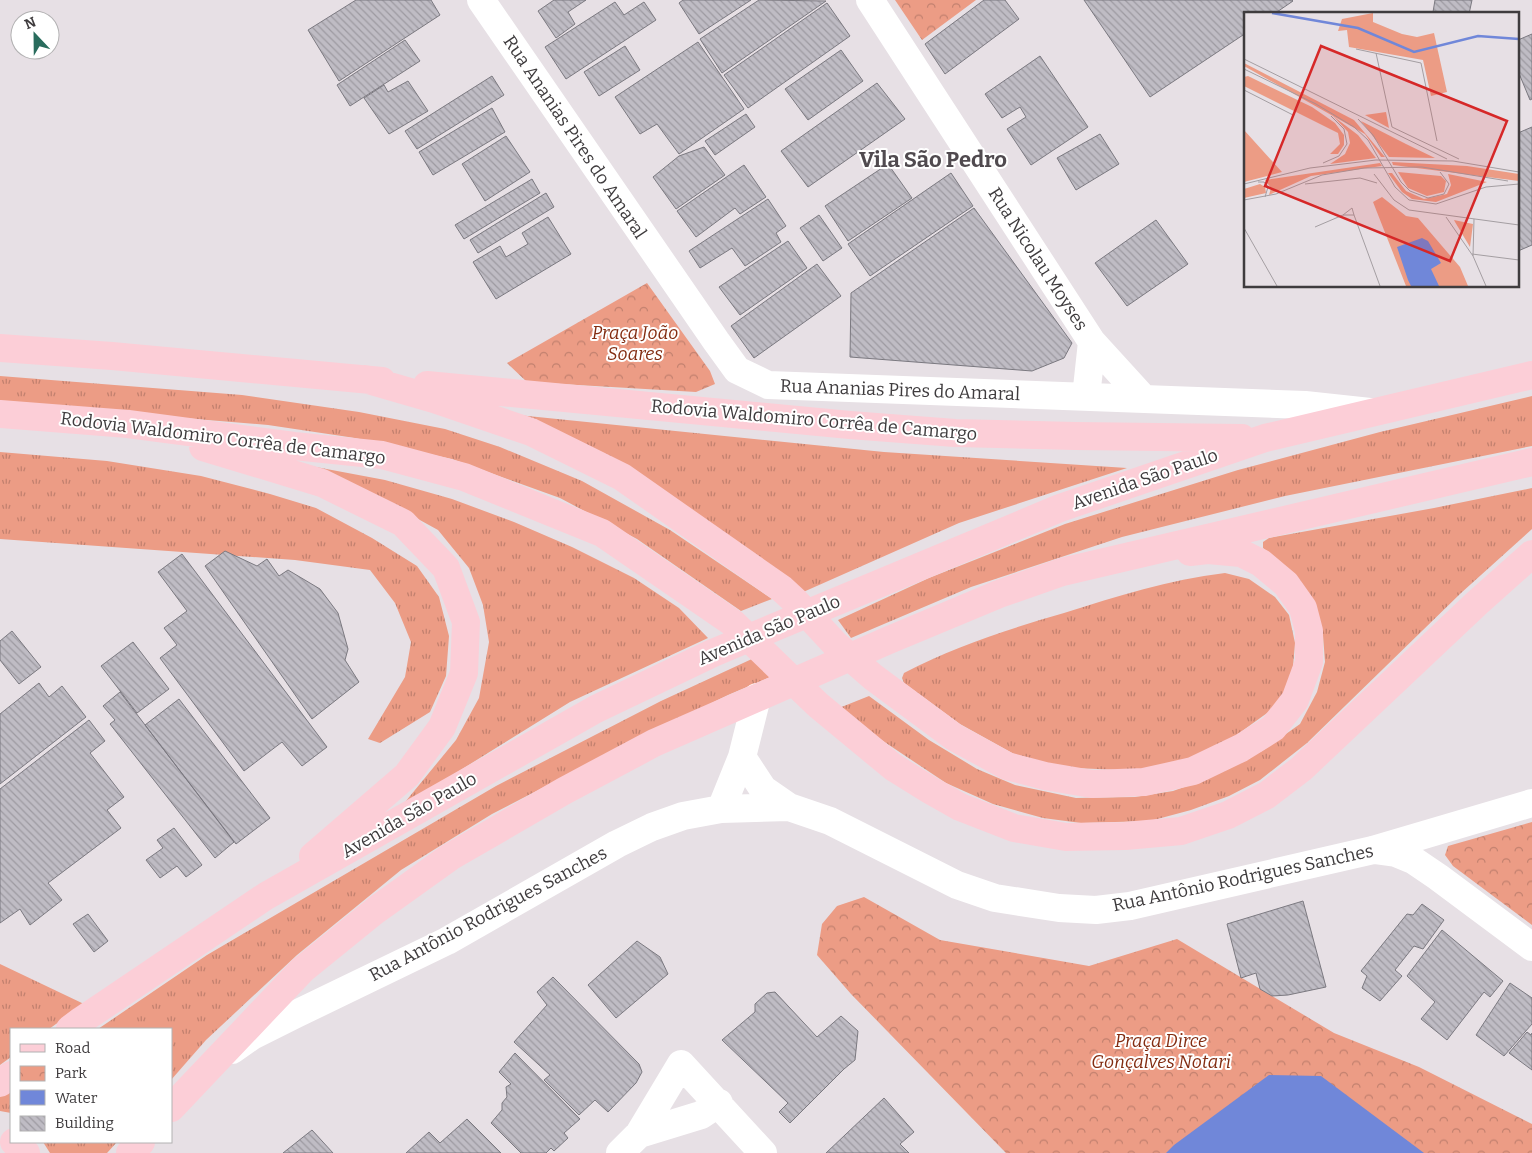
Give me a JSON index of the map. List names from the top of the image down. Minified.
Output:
{"streets":{"main road":["Rodovia Waldomiro Corrêa de Camargo","Avenida São Paulo"],"street":["Rua Ananias Pires do Amaral","Rua Nicolau Moyses","Rua Antônio Rodrigues Sanches"]},"crossings":[["Rua Ananias Pires do Amaral","Rua Nicolau Moyses"],["Rua Ananias Pires do Amaral","Avenida São Paulo"],["Rodovia Waldomiro Corrêa de Camargo","Avenida São Paulo"]],"districts":["Vila São Pedro"],"parks":["Praça João Soares","Praça Dirce Gonçalves Notari"],"legend":["Road","Park","Water","Building"],"north":"top"}
